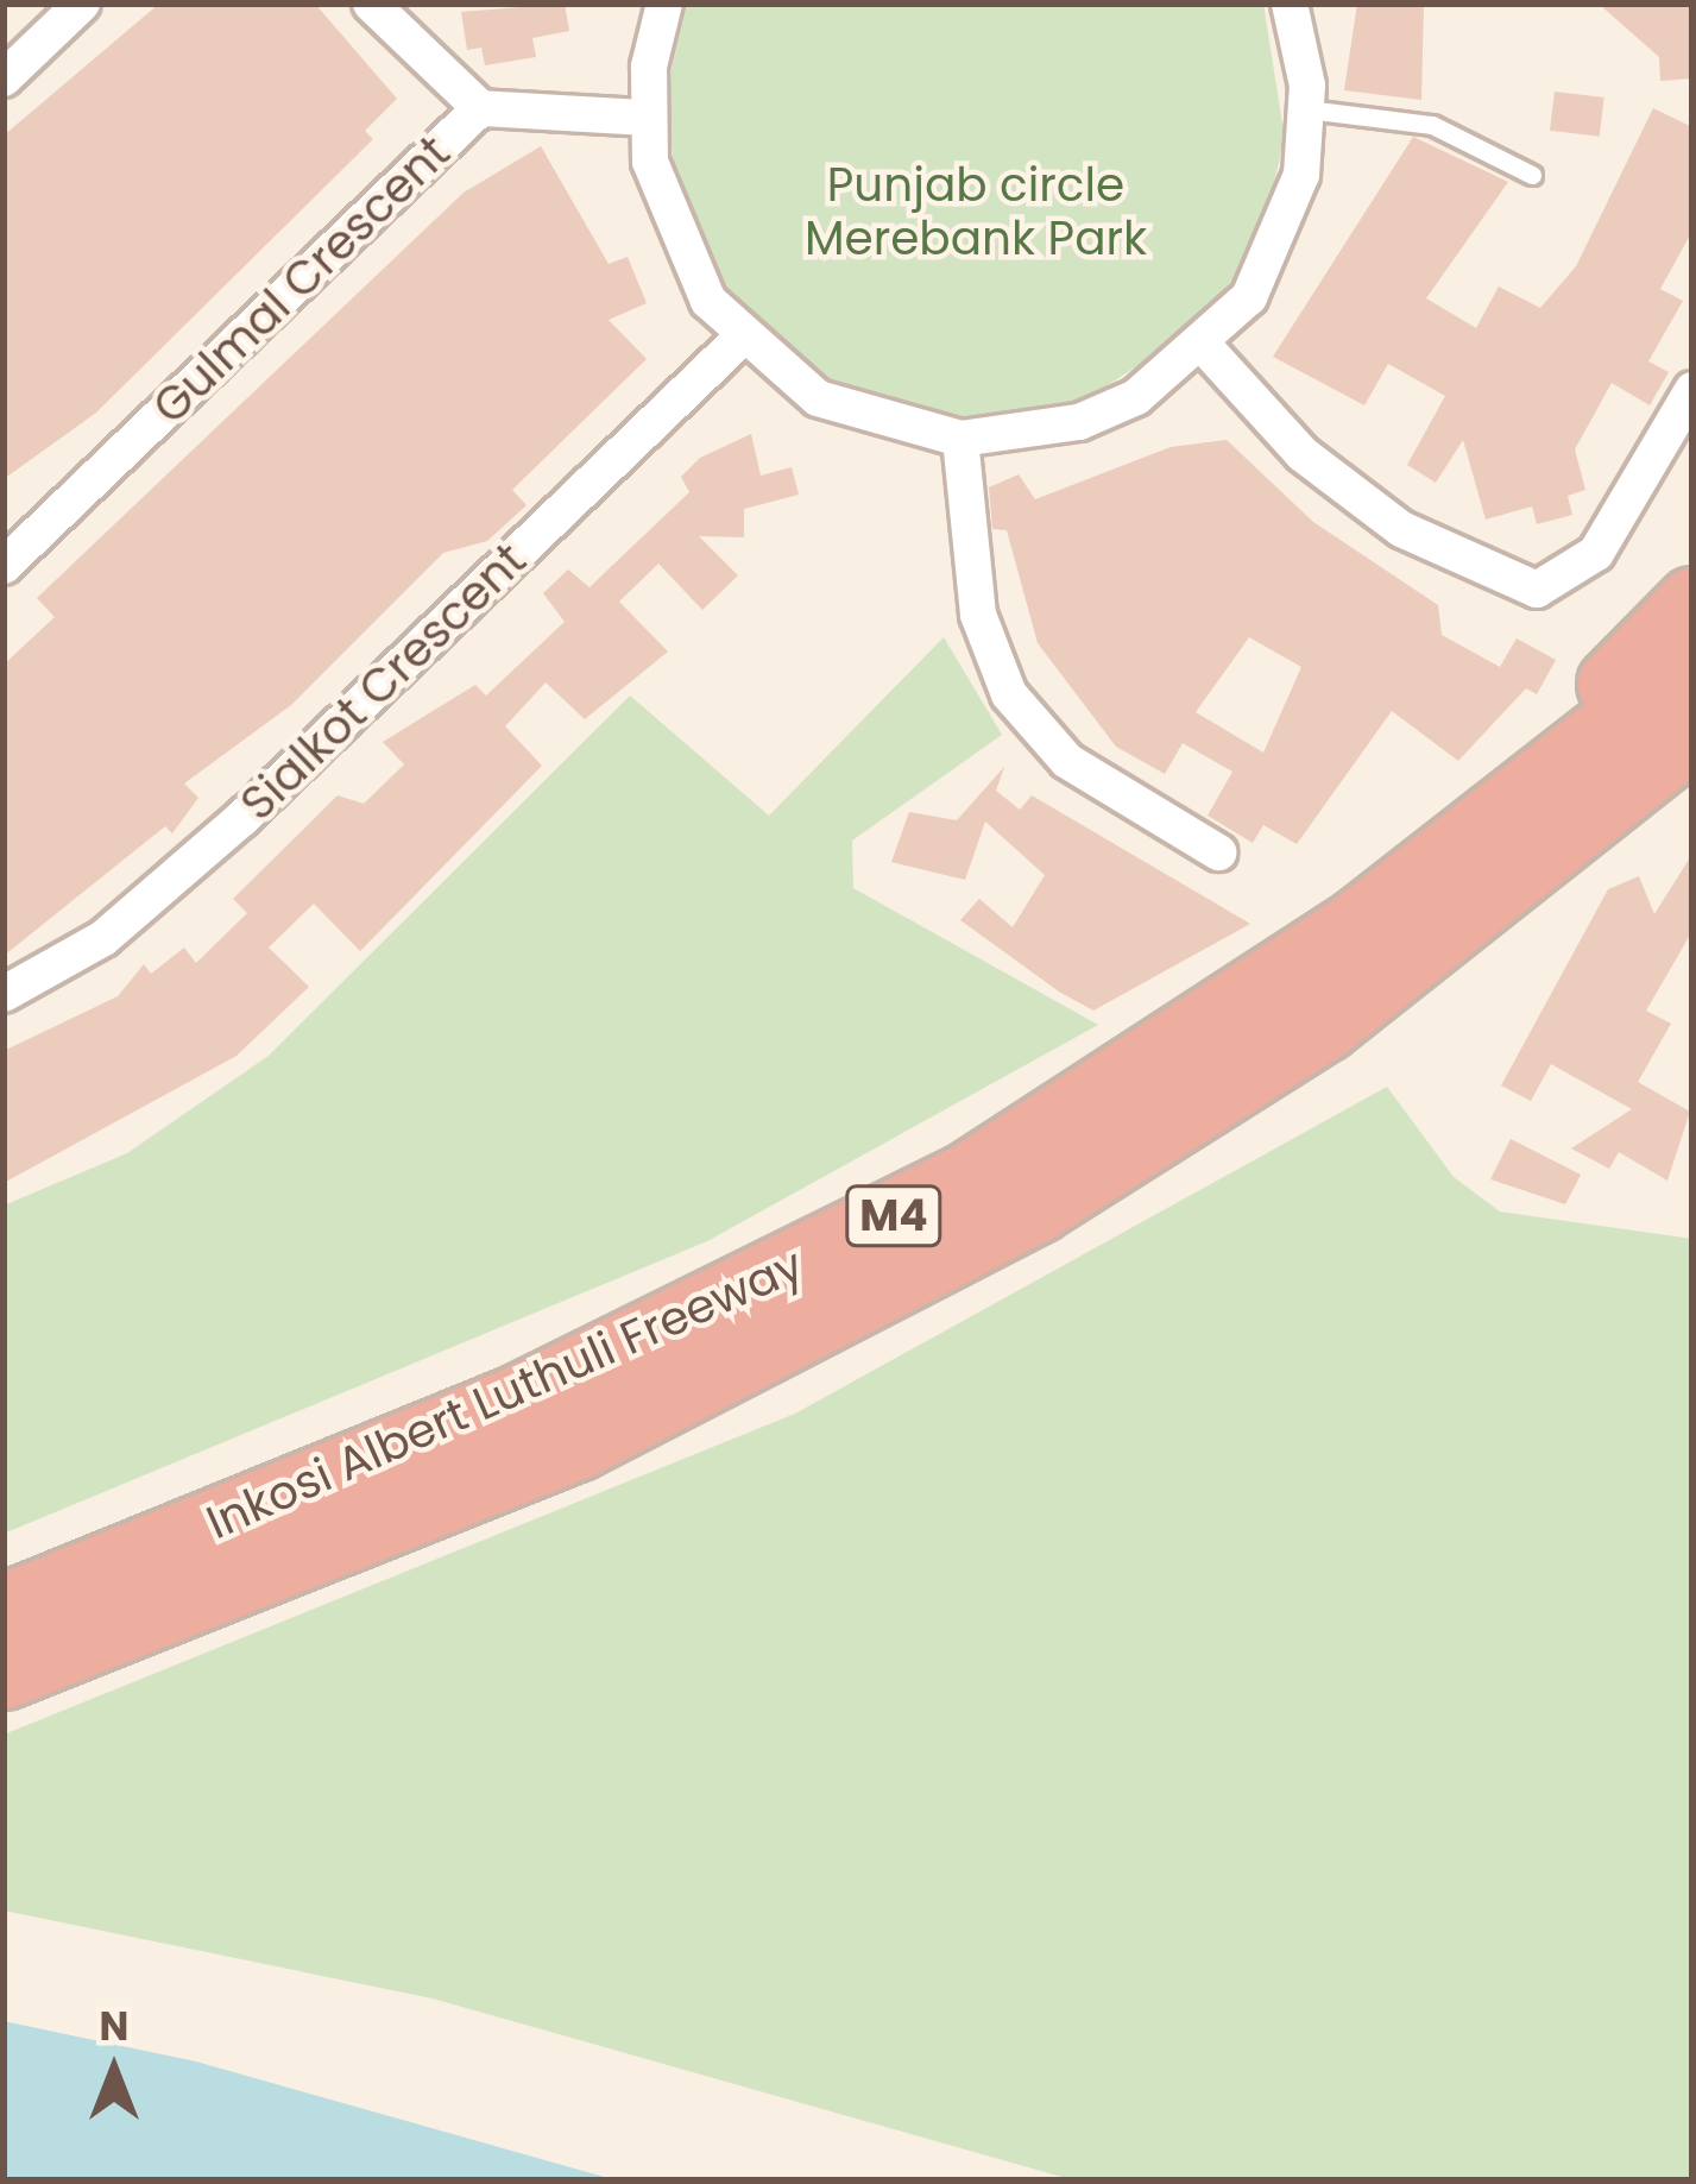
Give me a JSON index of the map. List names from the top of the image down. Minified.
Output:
{"streets":{"highway":["M4","Inkosi Albert Luthuli Freeway"],"street":["Gulmal Crescent","Sialkot Crescent"]},"parks":["Punjab circle Merebank Park"],"north":"top"}
